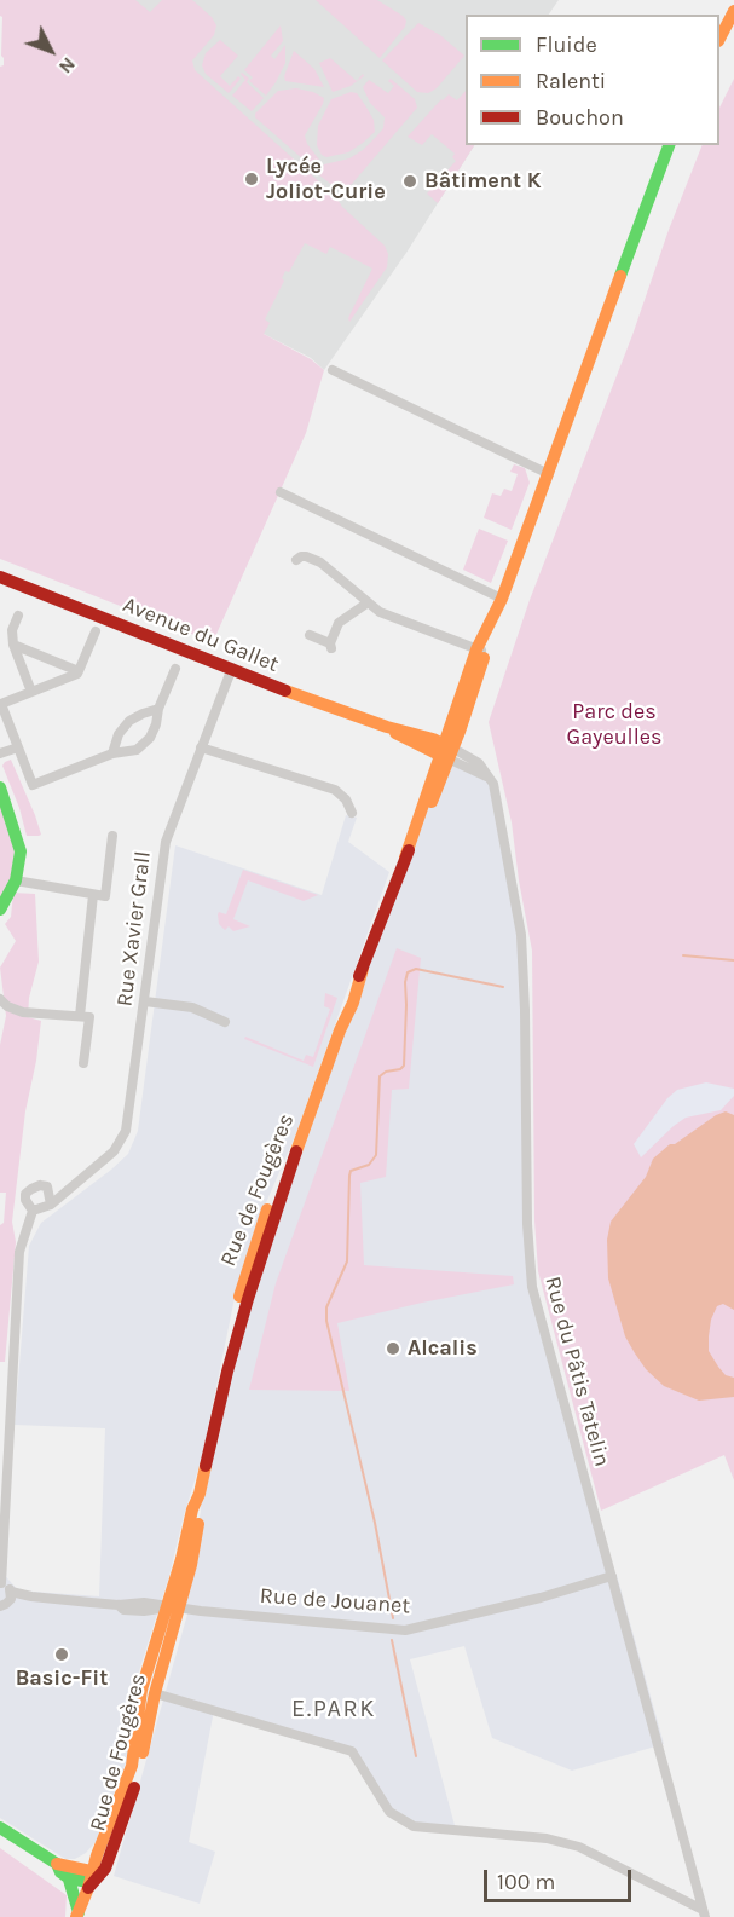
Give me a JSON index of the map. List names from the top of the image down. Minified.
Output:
{"streets":{"main road":["Avenue du Gallet","Rue de Fougères"],"street":["Rue Xavier Grall","Rue du Pâtis Tatelin","Rue de Jouanet"]},"crossings":[["Avenue du Gallet","Rue Xavier Grall"],["Avenue du Gallet","Rue de Fougères"],["Avenue du Gallet","Rue du Pâtis Tatelin"],["Rue de Fougères","Rue du Pâtis Tatelin"],["Rue de Fougères","Rue de Jouanet"],["Rue du Pâtis Tatelin","Rue de Jouanet"]],"districts":["E.PARK"],"parks":["Parc des Gayeulles"],"places":["Lycée Joliot-Curie","Bâtiment K","Alcalis","Basic-Fit"],"legend":["Fluide","Ralenti","Bouchon"],"scale_bar":"100 m","north":"bottom right"}
